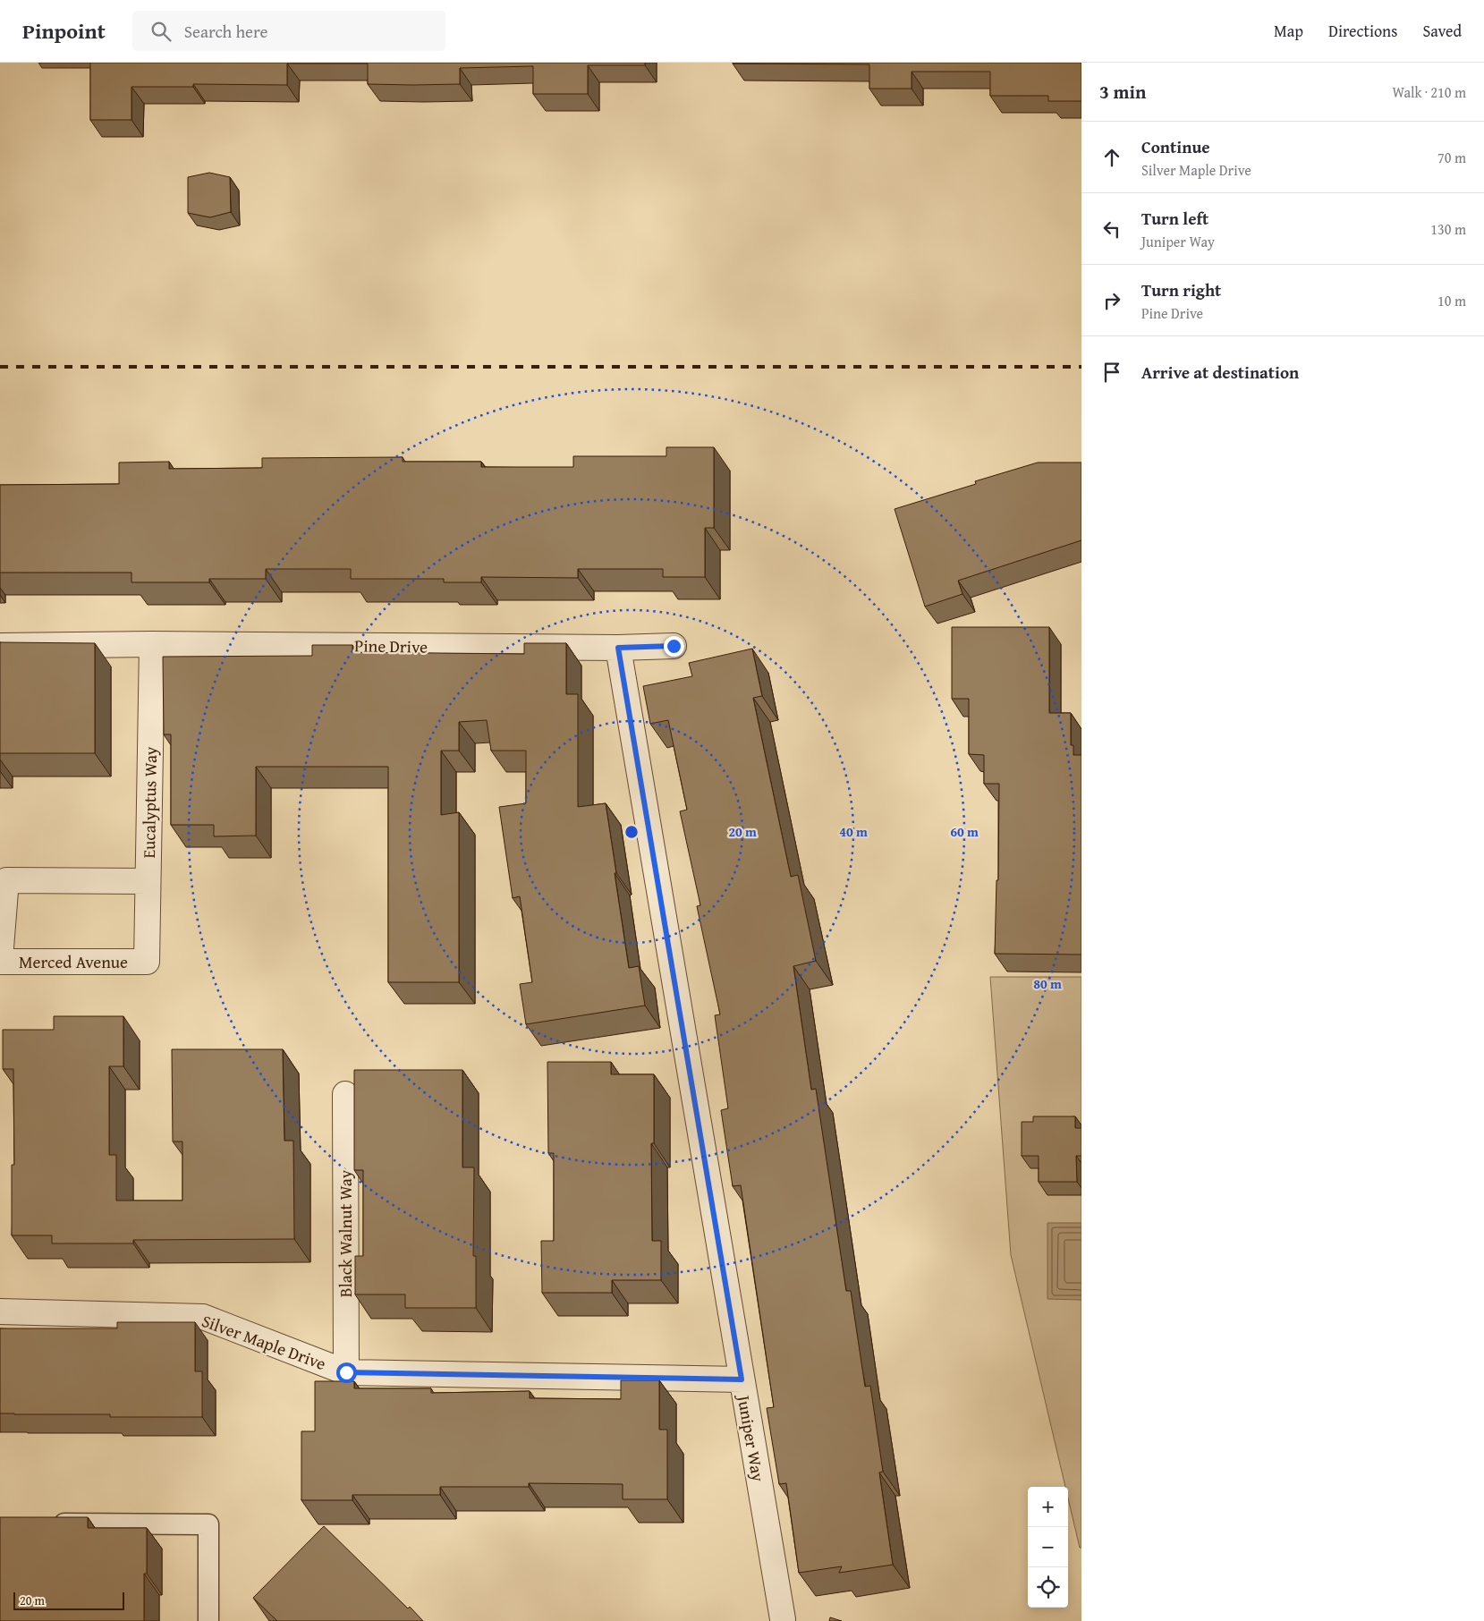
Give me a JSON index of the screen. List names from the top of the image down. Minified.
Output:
{"streets":{"street":["Pine Drive","Eucalyptus Way","Merced Avenue","Black Walnut Way","Silver Maple Drive","Juniper Way"]},"crossings":[["Pine Drive","Eucalyptus Way"],["Pine Drive","Juniper Way"],["Eucalyptus Way","Merced Avenue"],["Black Walnut Way","Silver Maple Drive"],["Silver Maple Drive","Juniper Way"]],"scale_bar":"20 m","page":{"header":"Pinpoint","search":"Search here","nav":["Map","Directions","Saved"],"heading":["3 min","Walk · 210 m"],"list":[["Continue","Silver Maple Drive","70 m"],["Turn left","Juniper Way","130 m"],["Turn right","Pine Drive","10 m"],"Arrive at destination"],"map_buttons":["+","−"],"scale":"20 m"},"rings":["20 m","40 m","60 m","80 m"]}
